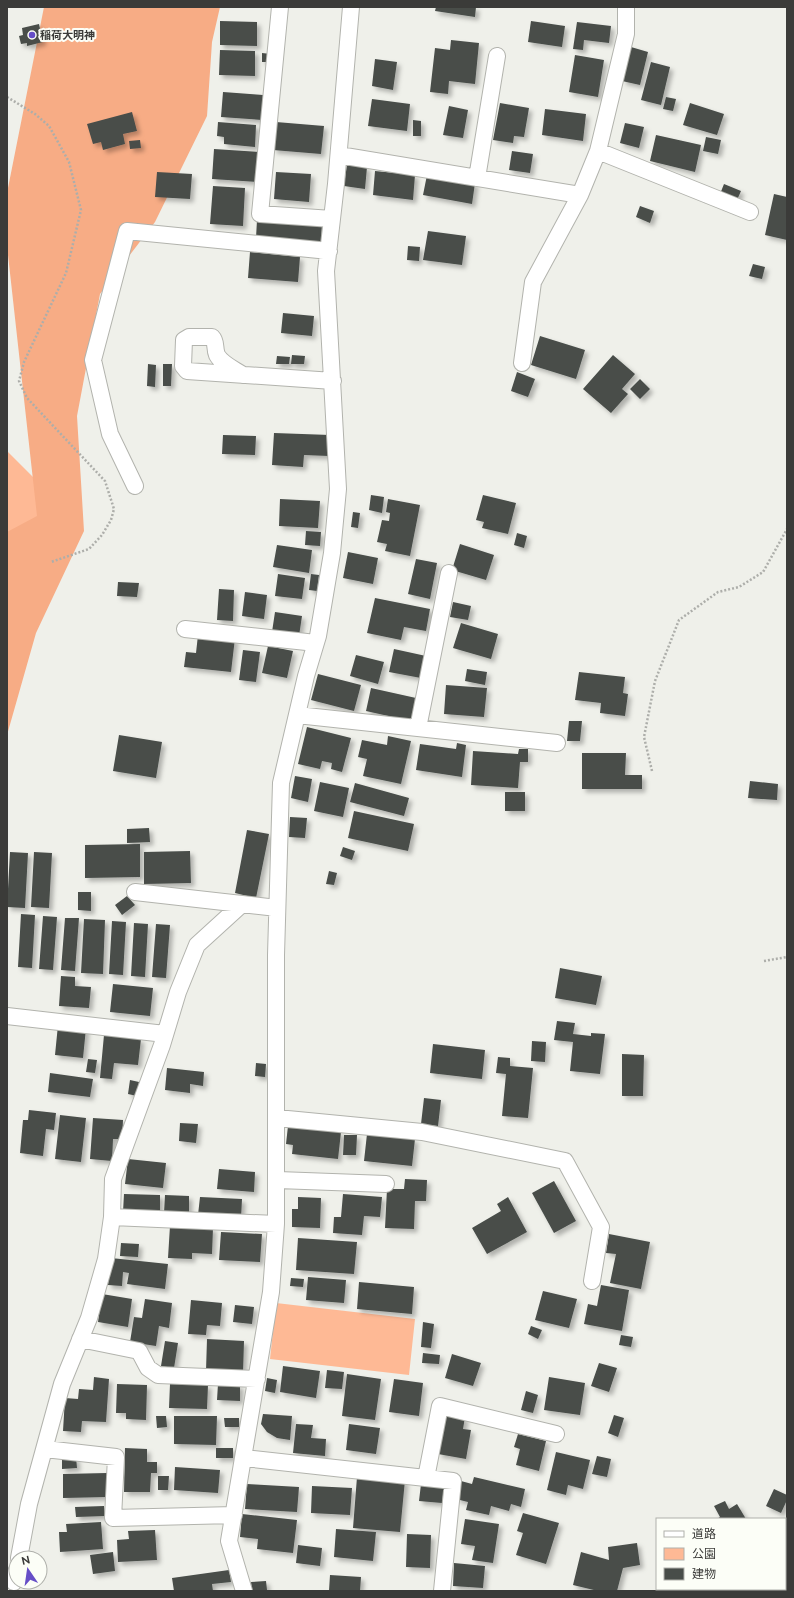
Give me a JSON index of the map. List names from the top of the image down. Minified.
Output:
{"places":["稲荷大明神"],"legend":["道路","公園","建物"],"north":"top"}
